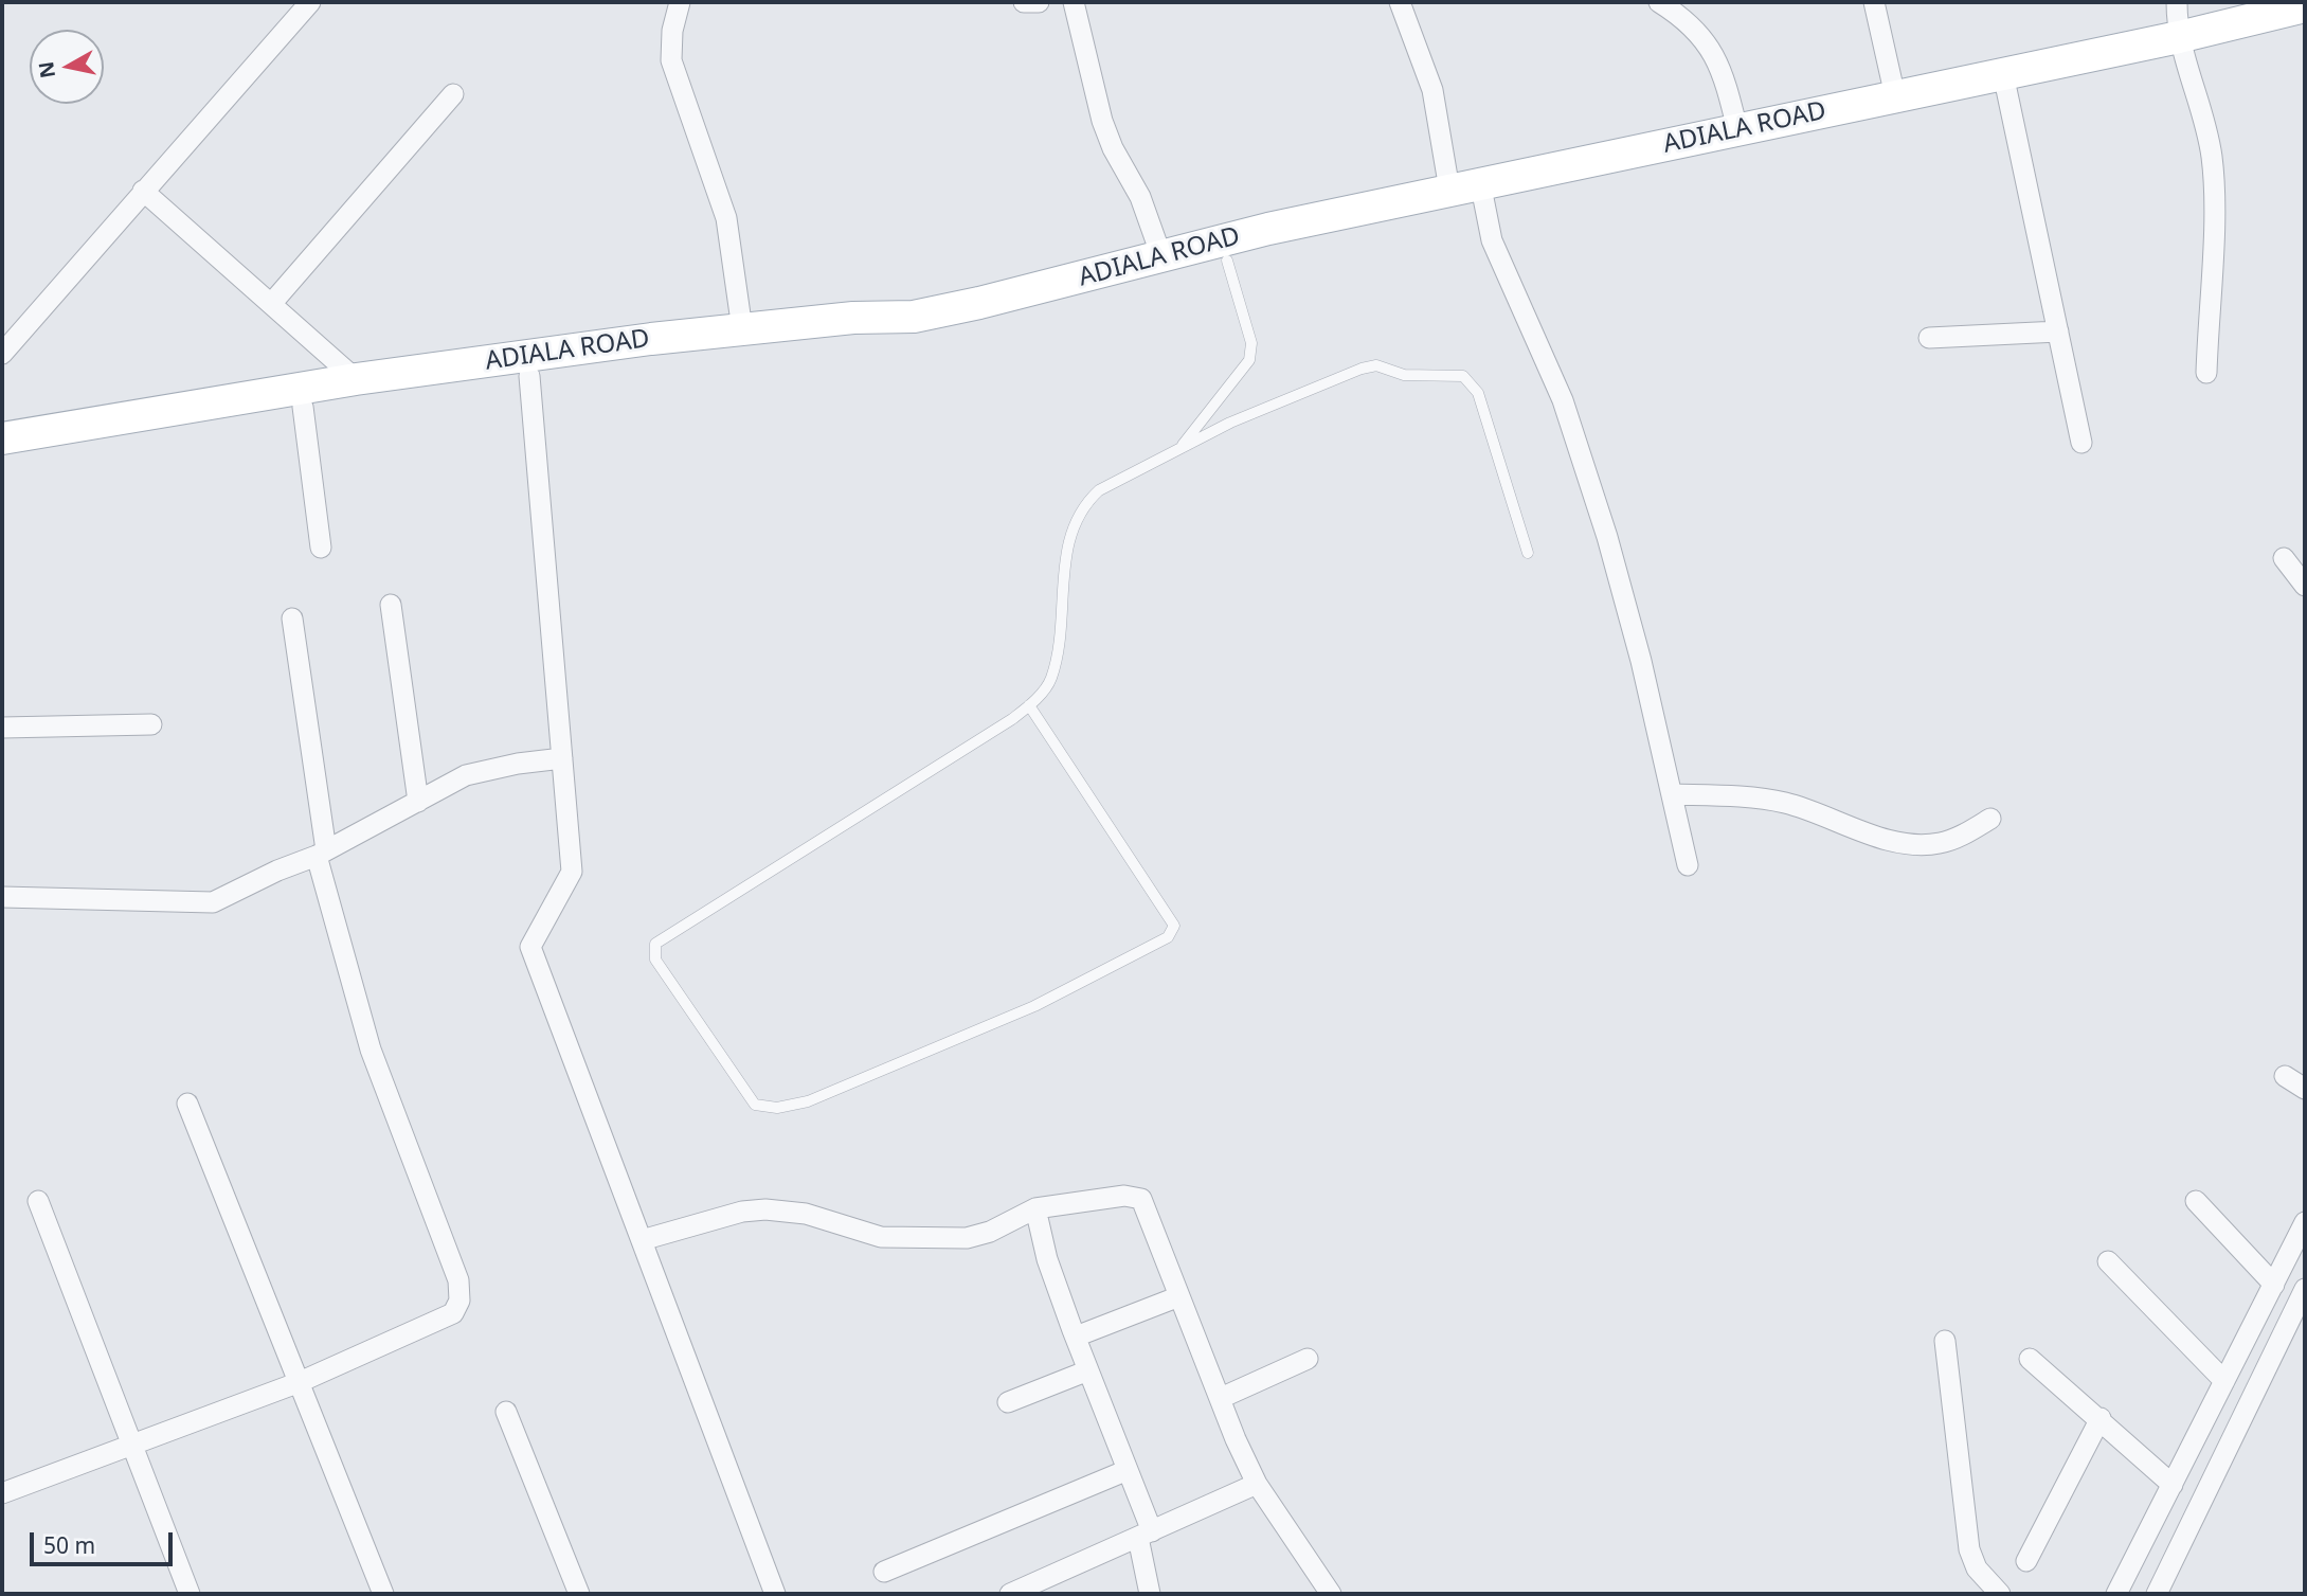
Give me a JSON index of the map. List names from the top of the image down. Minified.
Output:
{"streets":{"main road":["ADIALA ROAD"]},"scale_bar":"50 m","north":"left"}
